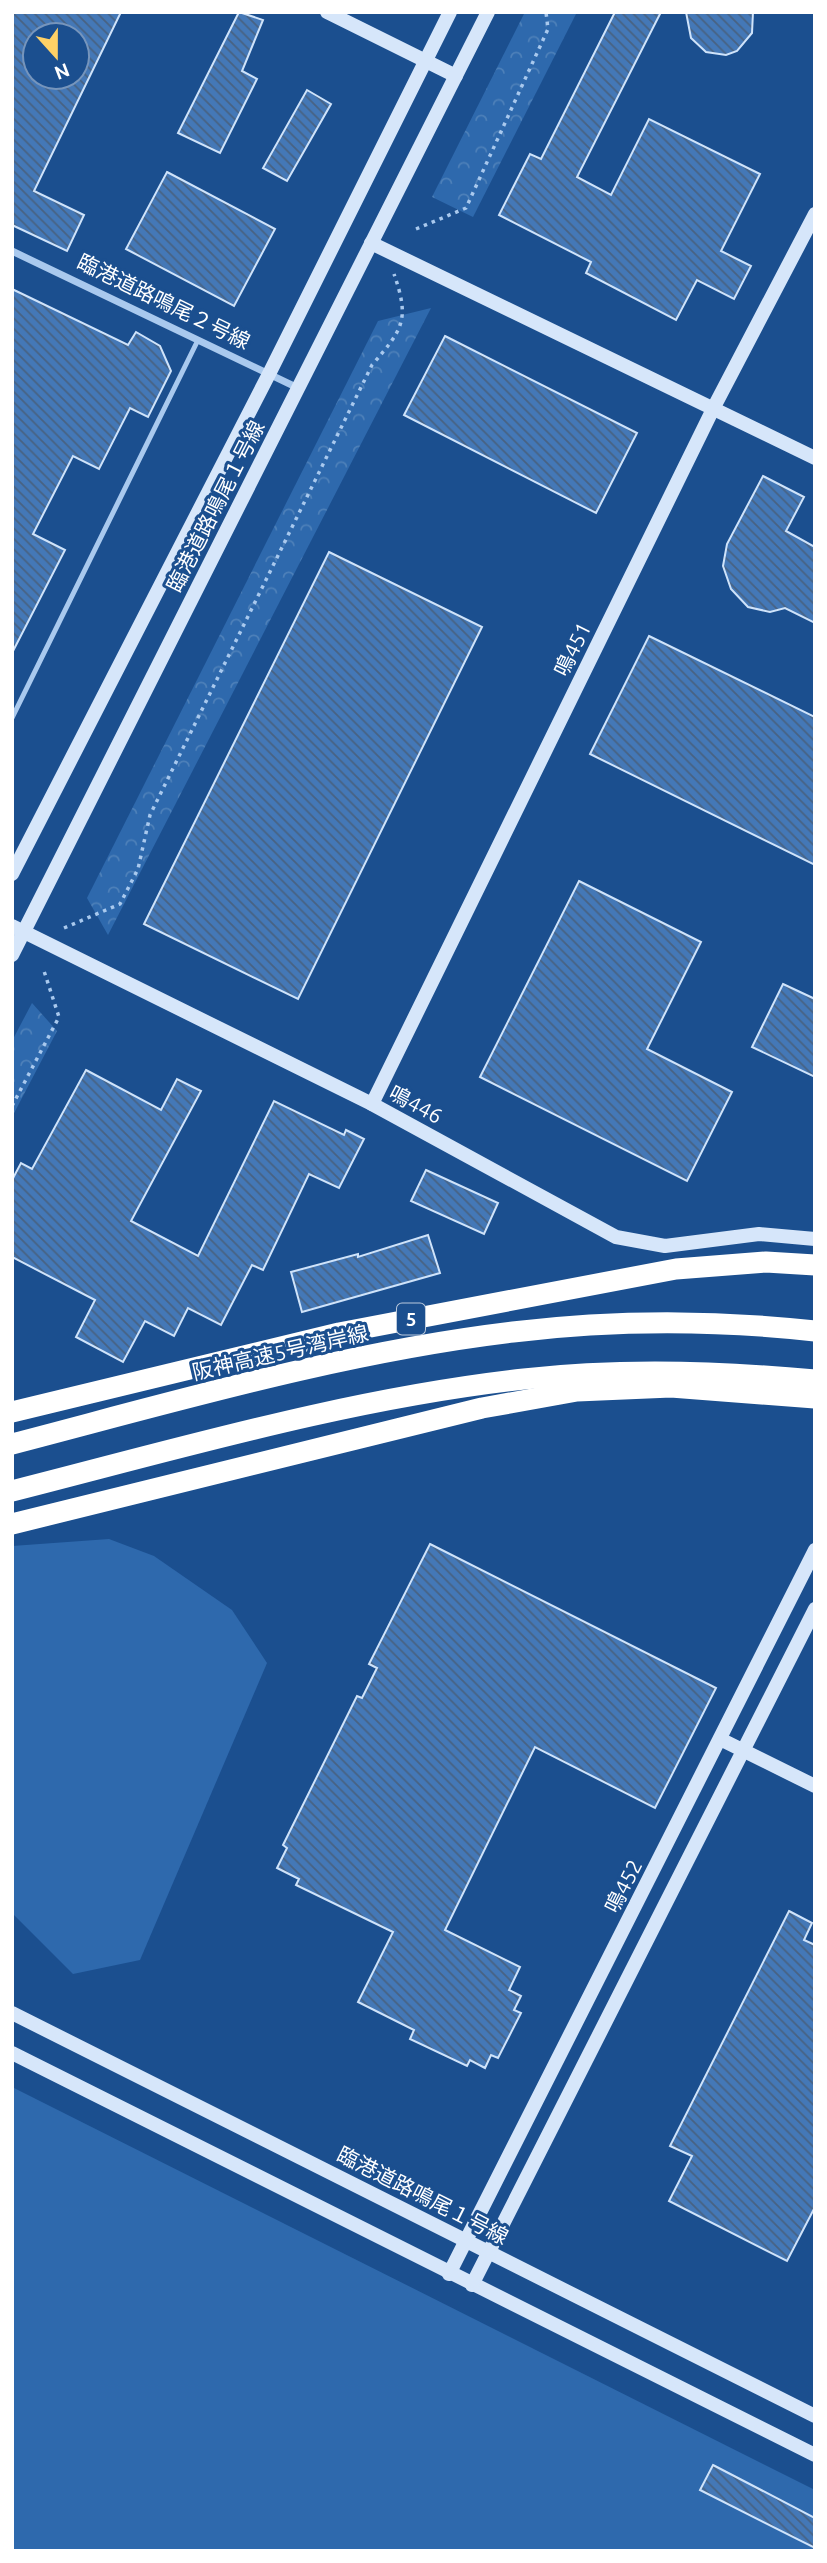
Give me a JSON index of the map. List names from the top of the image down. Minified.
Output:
{"streets":{"highway":["5","阪神高速5号湾岸線"],"street":["臨港道路鳴尾２号線","臨港道路鳴尾１号線","鳴451","鳴446","鳴452"]},"crossings":[["臨港道路鳴尾２号線","臨港道路鳴尾１号線"],["臨港道路鳴尾１号線","鳴446"],["臨港道路鳴尾１号線","鳴452"],["鳴451","鳴446"]],"north":"bottom"}
